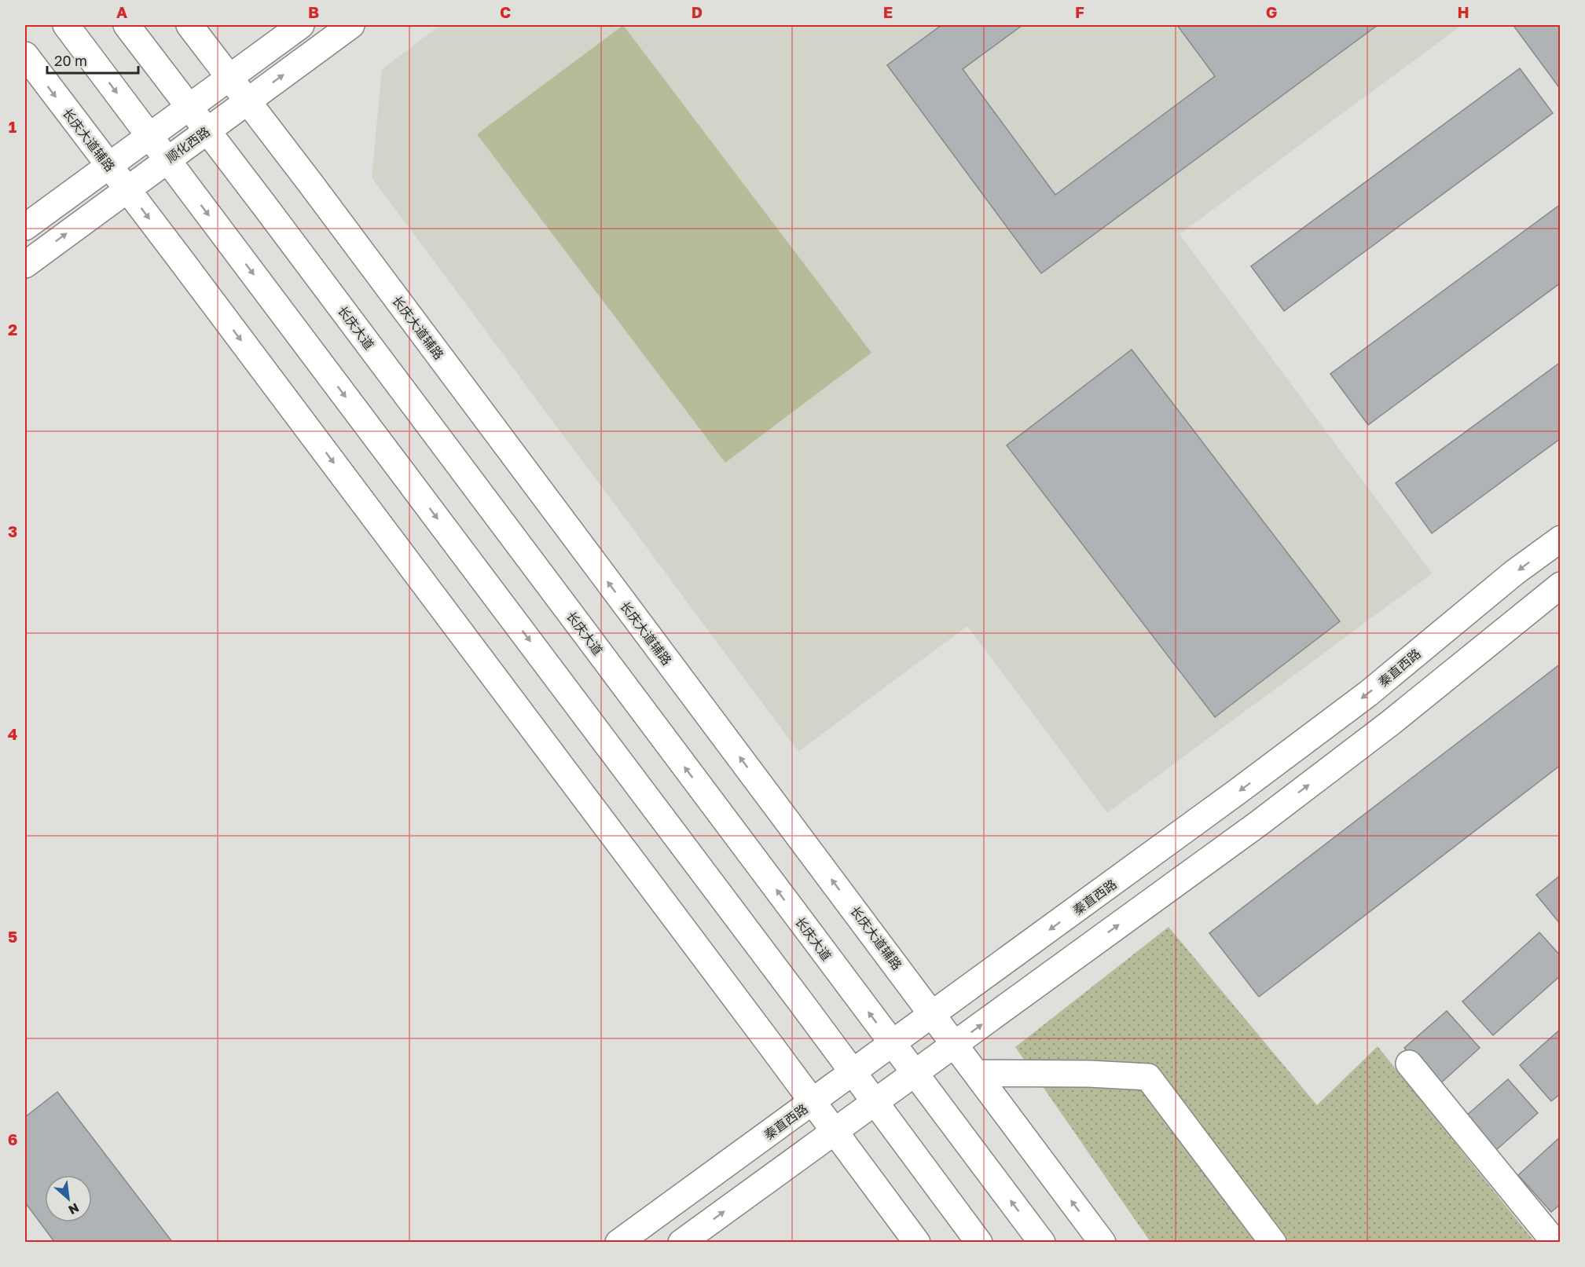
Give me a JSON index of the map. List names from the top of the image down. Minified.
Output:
{"streets":{"street":["长庆大道辅路","顺化西路","长庆大道","秦直西路"]},"crossings":[["长庆大道辅路","顺化西路"],["长庆大道辅路","秦直西路"],["顺化西路","长庆大道"],["长庆大道","秦直西路"]],"scale_bar":"20 m","north":"bottom right","grid":{"columns":["A","B","C","D","E","F","G","H"],"rows":["1","2","3","4","5","6"]}}
